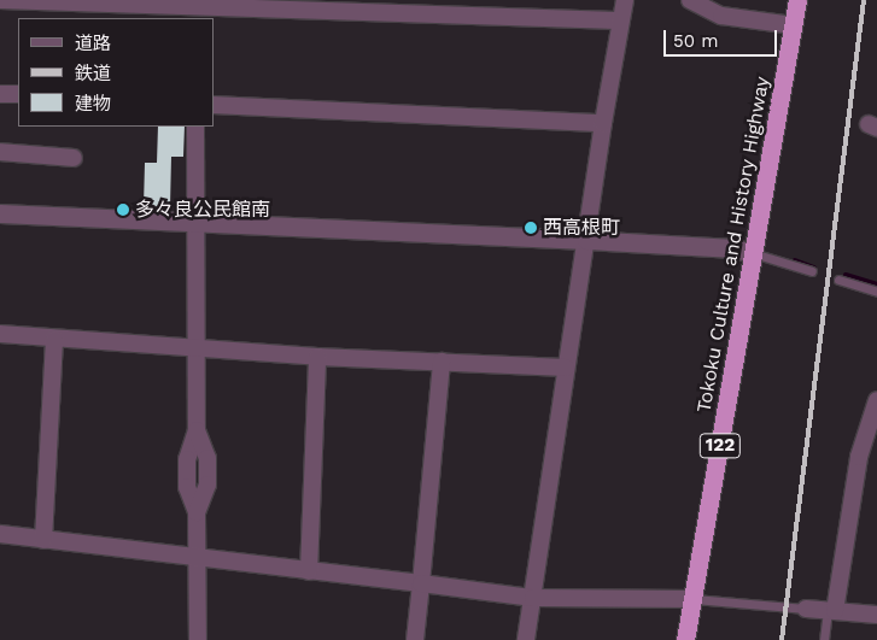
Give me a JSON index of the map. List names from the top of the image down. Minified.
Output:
{"streets":{"highway":["Tokoku Culture and History Highway","122"]},"places":["多々良公民館南","西高根町"],"legend":["道路","鉄道","建物"],"scale_bar":"50 m"}
